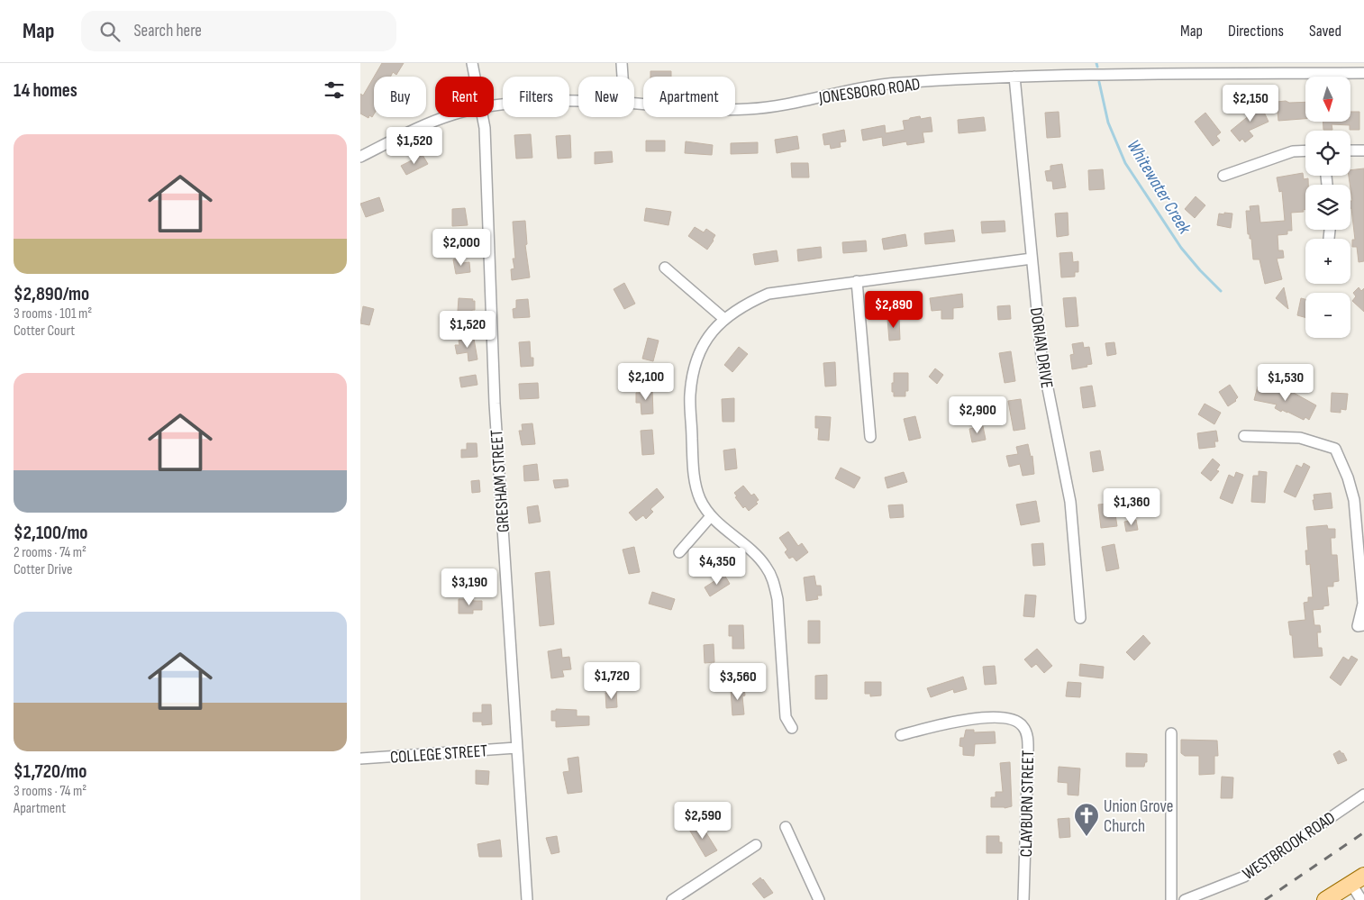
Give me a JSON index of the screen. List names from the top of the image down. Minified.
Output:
{"streets":{"street":["JONESBORO ROAD","DORIAN DRIVE","GRESHAM STREET","COLLEGE STREET","CLAYBURN STREET","WESTBROOK ROAD"]},"crossings":[["JONESBORO ROAD","DORIAN DRIVE"],["GRESHAM STREET","COLLEGE STREET"]],"water":["Whitewater Creek"],"places":{"church":["Union Grove Church"]},"north":"bottom","page":{"header":"Map","search":"Search here","nav":["Map","Directions","Saved"],"heading":"14 homes","map_buttons":["+","−"],"chip":["Buy","Rent","Filters","New","Apartment"],"price":["$2,150","$1,520","$2,000","$2,890","$1,520","$2,100","$1,530","$2,900","$1,360","$4,350","$3,190","$1,720","$3,560","$2,590"],"list":[{"name":"$2,890/mo","note":"3 rooms · 101 m² · Cotter Court"},{"name":"$2,100/mo","note":"2 rooms · 74 m² · Cotter Drive"},{"name":"$1,720/mo","note":"3 rooms · 74 m² · Apartment"}]}}
